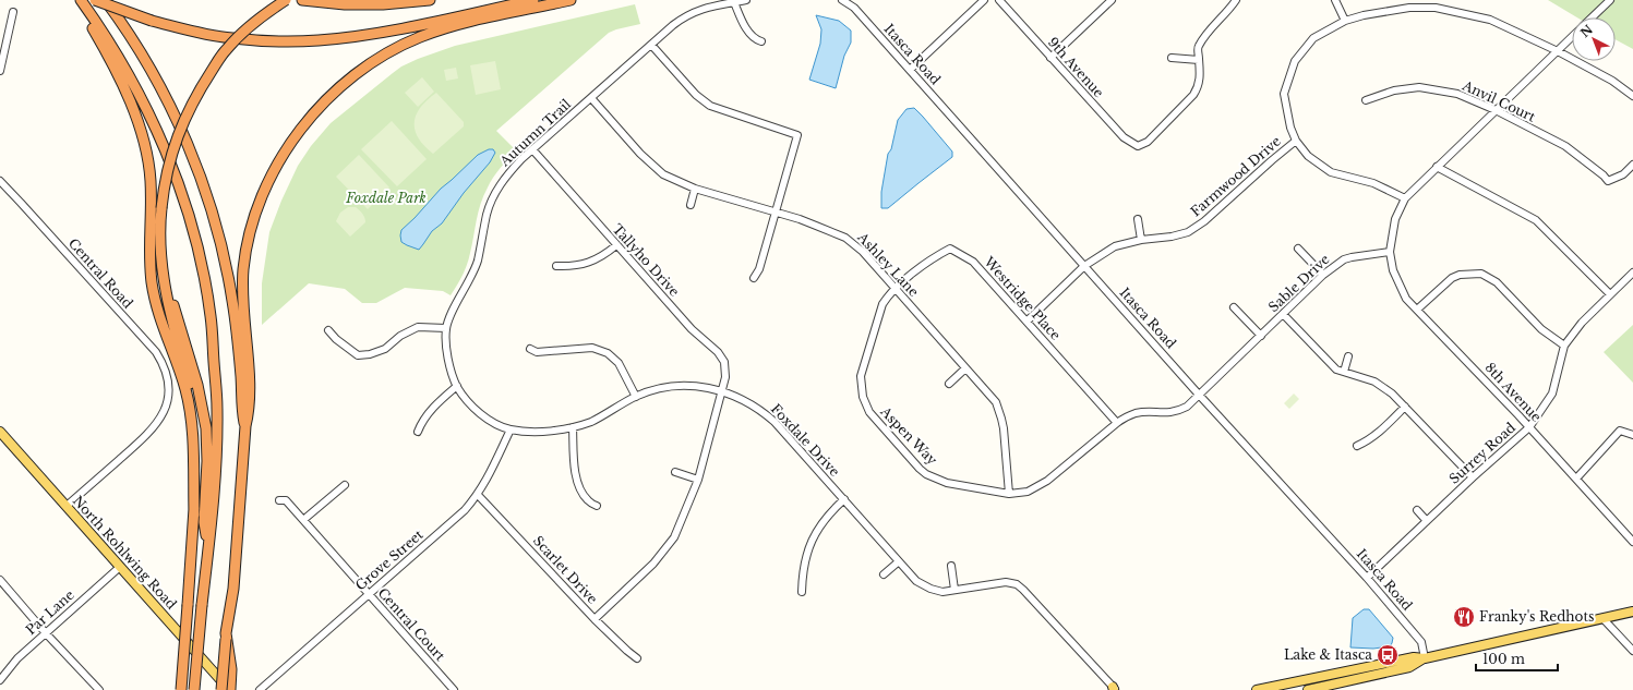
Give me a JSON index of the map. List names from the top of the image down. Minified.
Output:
{"streets":{"main road":["North Rohlwing Road"],"street":["Itasca Road","9th Avenue","Anvil Court","Autumn Trail","Farmwood Drive","Tallyho Drive","Ashley Lane","Central Road","Sable Drive","Westridge Place","8th Avenue","Aspen Way","Foxdale Drive","Surrey Road","Grove Street","Scarlet Drive","Par Lane","Central Court"]},"crossings":[["Itasca Road","Farmwood Drive"],["Itasca Road","Sable Drive"],["Itasca Road","Surrey Road"],["Autumn Trail","Tallyho Drive"],["Autumn Trail","Ashley Lane"],["Autumn Trail","Foxdale Drive"],["Farmwood Drive","Westridge Place"],["Tallyho Drive","Foxdale Drive"],["Tallyho Drive","Scarlet Drive"],["Ashley Lane","Sable Drive"],["Ashley Lane","Westridge Place"],["Ashley Lane","Aspen Way"],["Central Road","North Rohlwing Road"],["Sable Drive","Westridge Place"],["Sable Drive","8th Avenue"],["Sable Drive","Aspen Way"],["Westridge Place","Aspen Way"],["8th Avenue","Surrey Road"],["Foxdale Drive","Grove Street"],["North Rohlwing Road","Par Lane"],["Grove Street","Scarlet Drive"],["Grove Street","Central Court"]],"parks":["Foxdale Park"],"places":{"restaurant":["Franky's Redhots"],"bus stop":["Lake & Itasca"]},"scale_bar":"100 m","north":"top left"}
